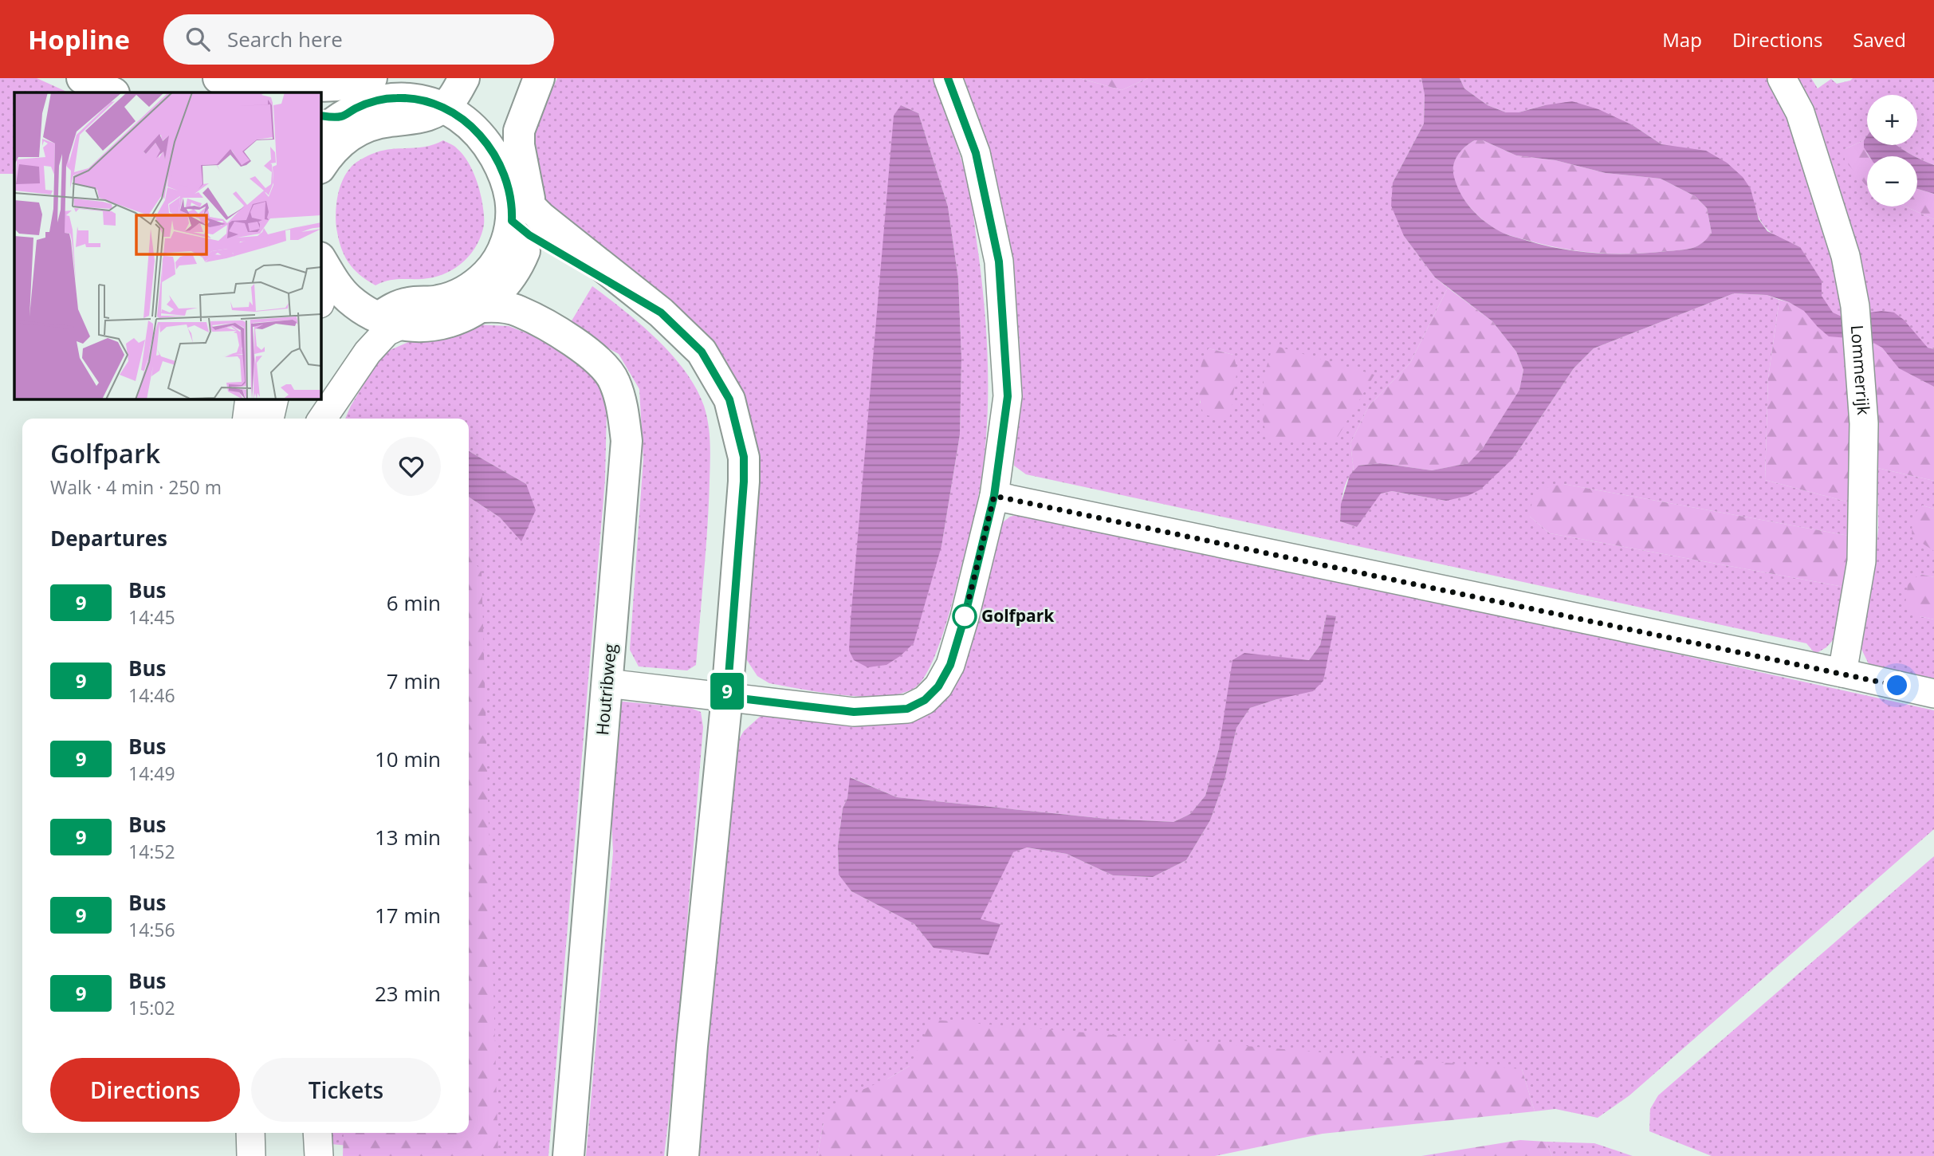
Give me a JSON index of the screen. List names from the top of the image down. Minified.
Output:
{"streets":{"main road":["Houtribweg"],"street":["Lommerrijk"]},"places":["Golfpark"],"lines":["bus line 9"],"page":{"header":"Hopline","search":"Search here","nav":["Map","Directions","Saved"],"on_map":"9","map_buttons":["+","−"],"heading":[["Golfpark","Walk · 4 min · 250 m"],"Departures"],"list":[{"mark":"9","name":"Bus","note":"14:45","value":"6 min"},{"mark":"9","name":"Bus","note":"14:46","value":"7 min"},{"mark":"9","name":"Bus","note":"14:49","value":"10 min"},{"mark":"9","name":"Bus","note":"14:52","value":"13 min"},{"mark":"9","name":"Bus","note":"14:56","value":"17 min"},{"mark":"9","name":"Bus","note":"15:02","value":"23 min"}],"buttons":["Directions","Tickets"]}}
